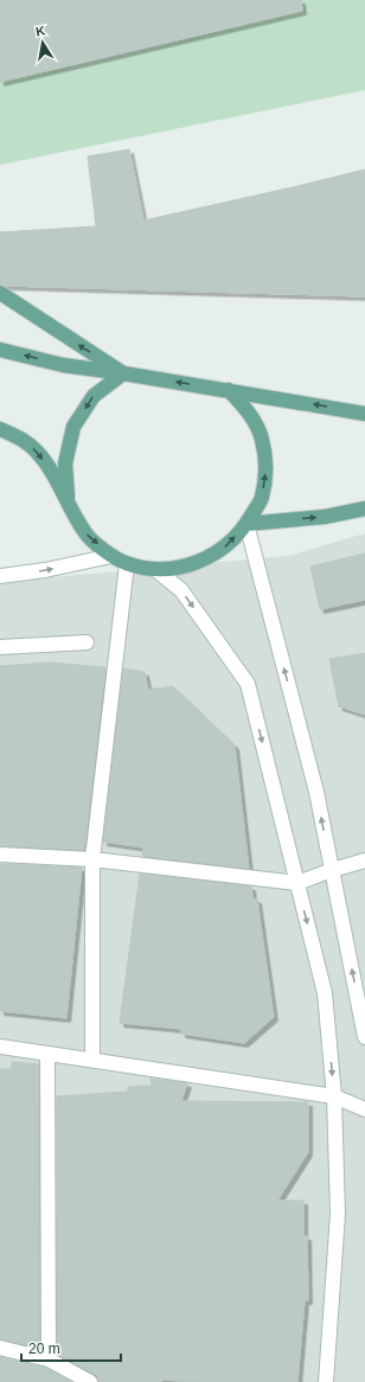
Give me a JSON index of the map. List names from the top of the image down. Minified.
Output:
{"scale_bar":"20 m","north":"top"}
